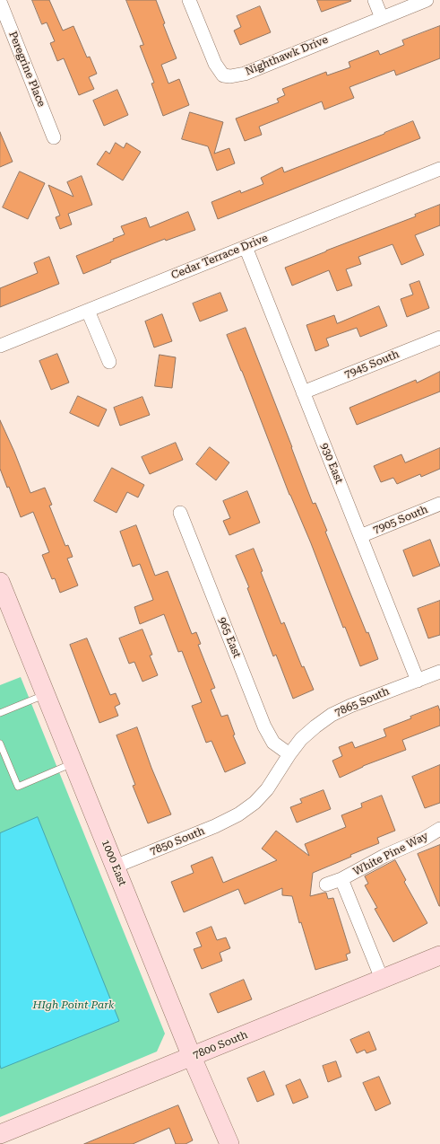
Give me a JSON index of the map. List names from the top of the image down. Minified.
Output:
{"streets":{"street":["Nighthawk Drive","Peregrine Place","Cedar Terrace Drive","7945 South","930 East","7905 South","965 East","7865 South","7850 South","White Pine Way","1000 East","7800 South"]},"crossings":[["Cedar Terrace Drive","930 East"],["7945 South","930 East"],["930 East","7905 South"],["930 East","7865 South"],["965 East","7865 South"],["7865 South","7850 South"],["7850 South","1000 East"],["White Pine Way","7800 South"],["1000 East","7800 South"]],"parks":["HIgh Point Park"]}
